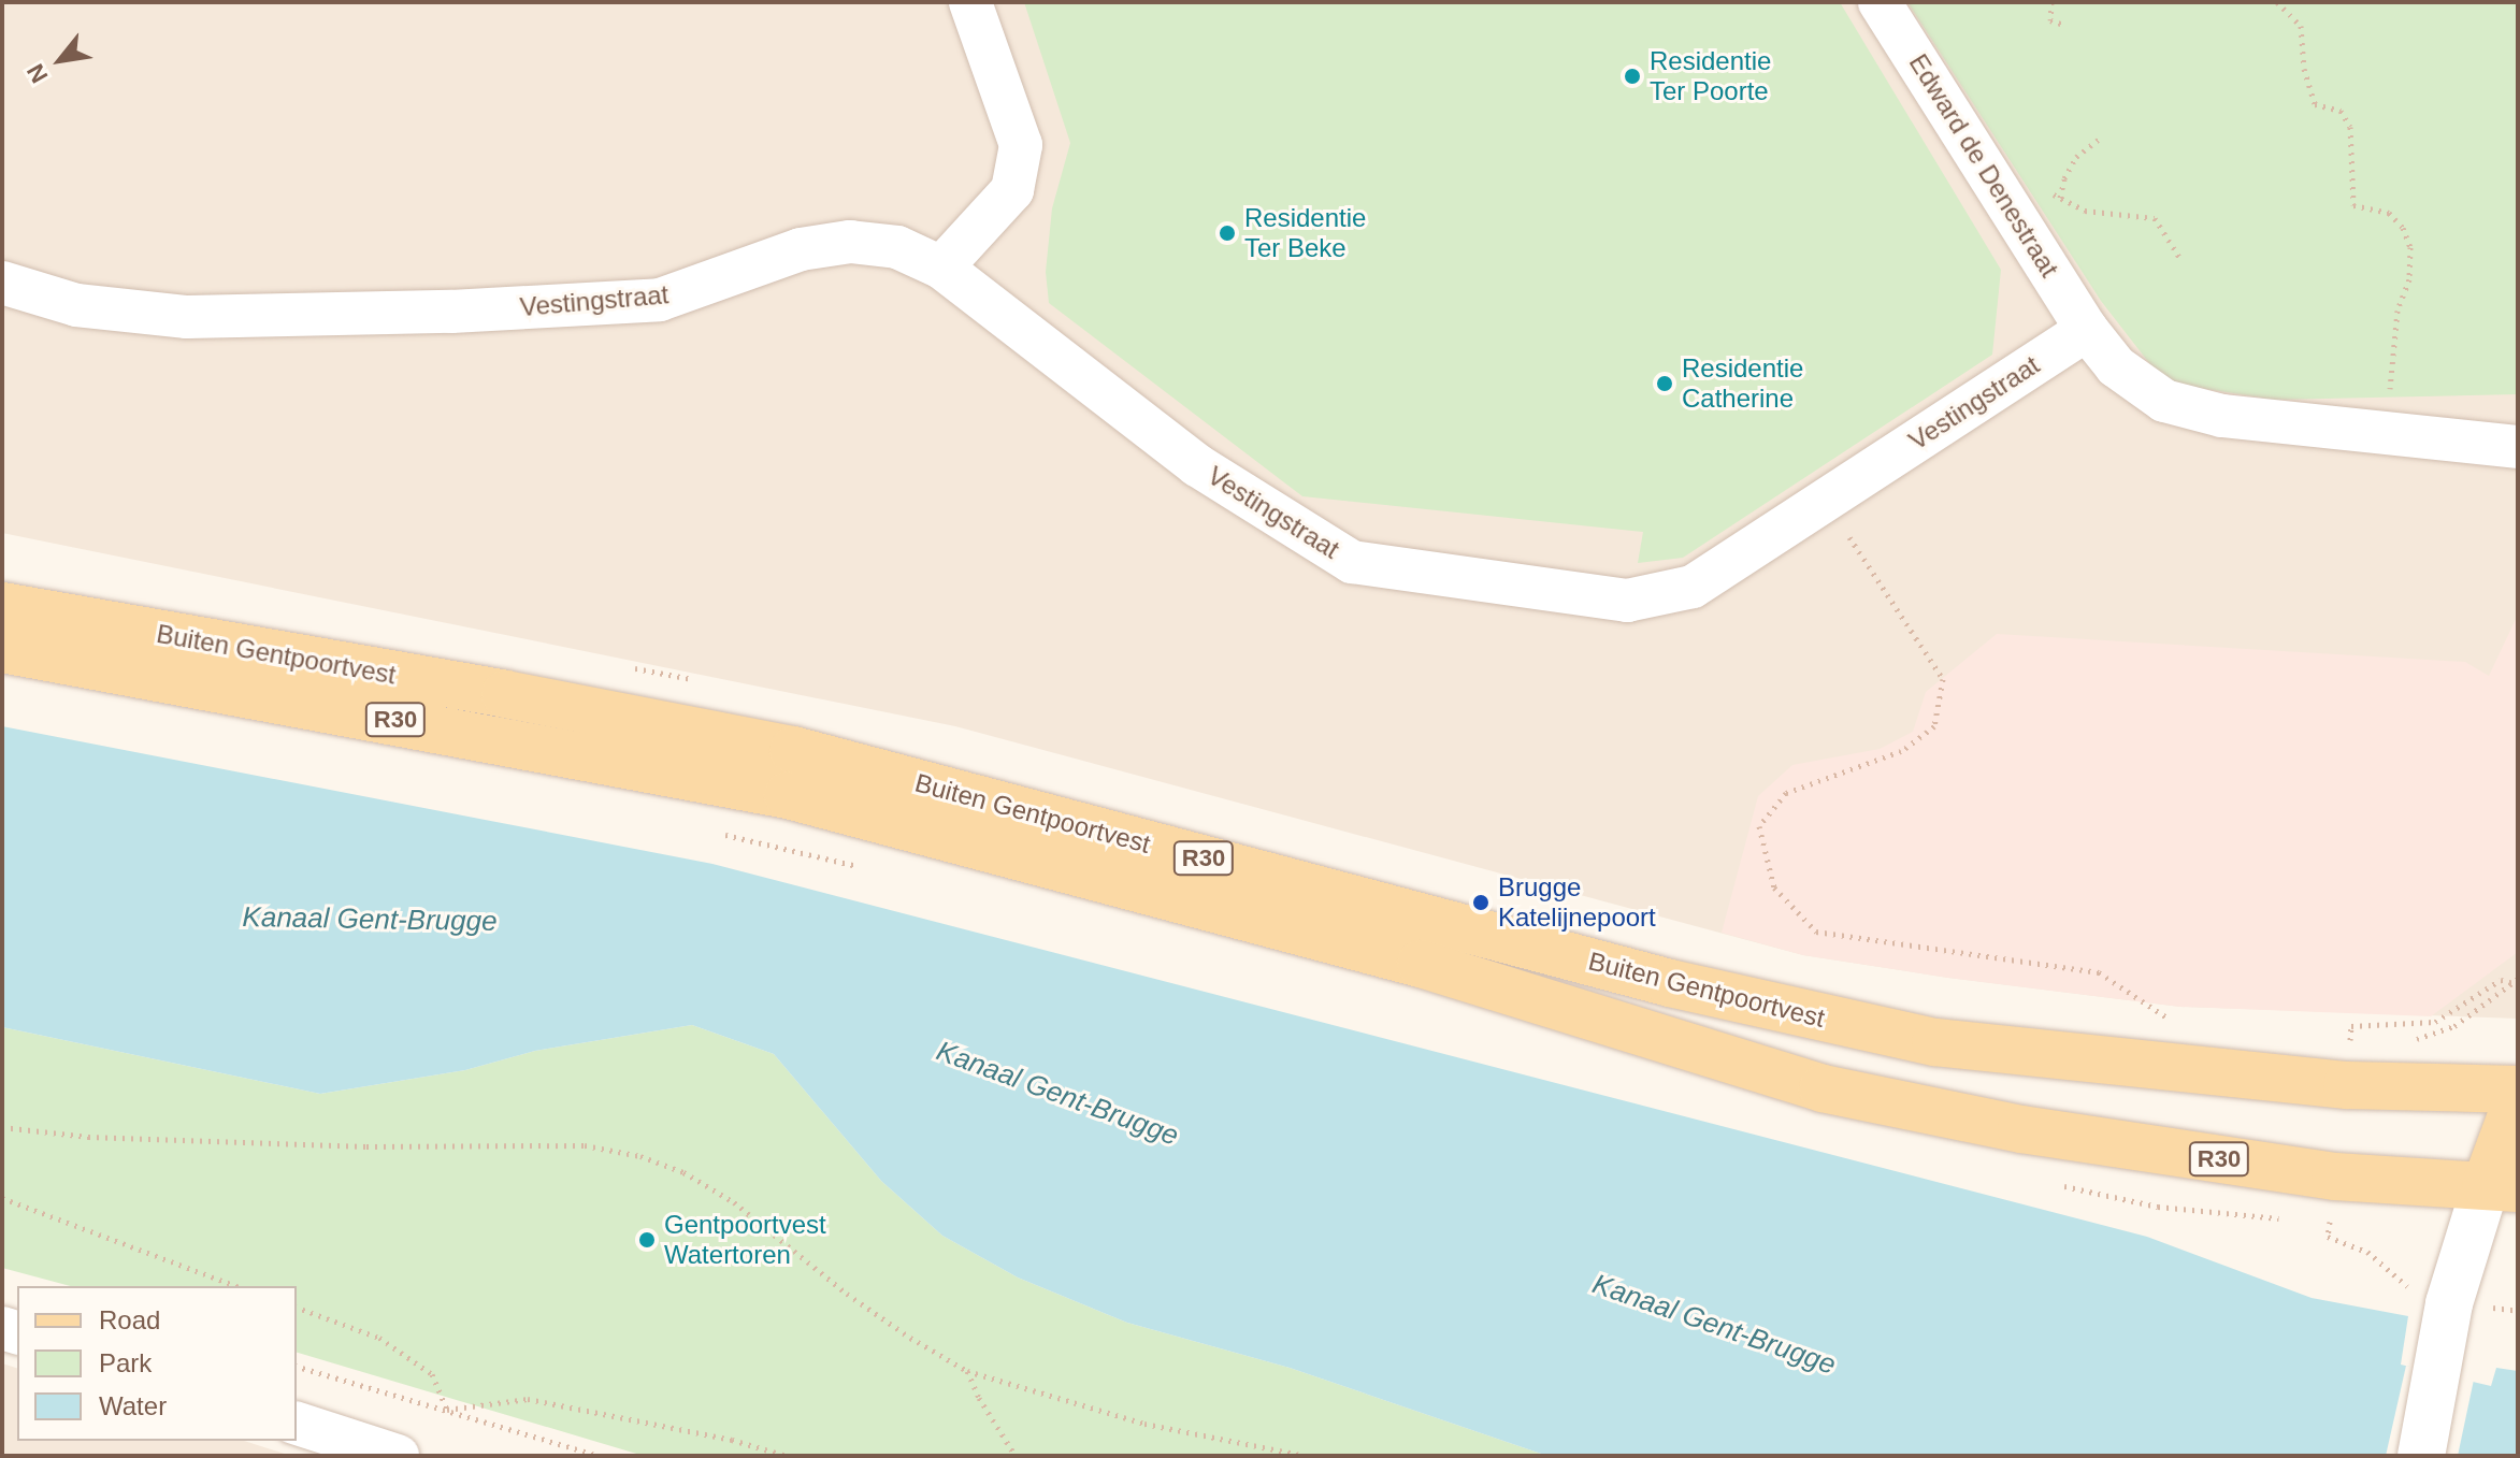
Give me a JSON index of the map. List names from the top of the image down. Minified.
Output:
{"streets":{"main road":["Buiten Gentpoortvest","R30"],"street":["Edward de Denestraat","Vestingstraat"]},"crossings":[["Edward de Denestraat","Vestingstraat"]],"water":["Kanaal Gent-Brugge"],"places":["Residentie Ter Poorte","Residentie Ter Beke","Residentie Catherine","Brugge Katelijnepoort","Gentpoortvest Watertoren"],"legend":["Road","Park","Water"],"north":"bottom left"}
